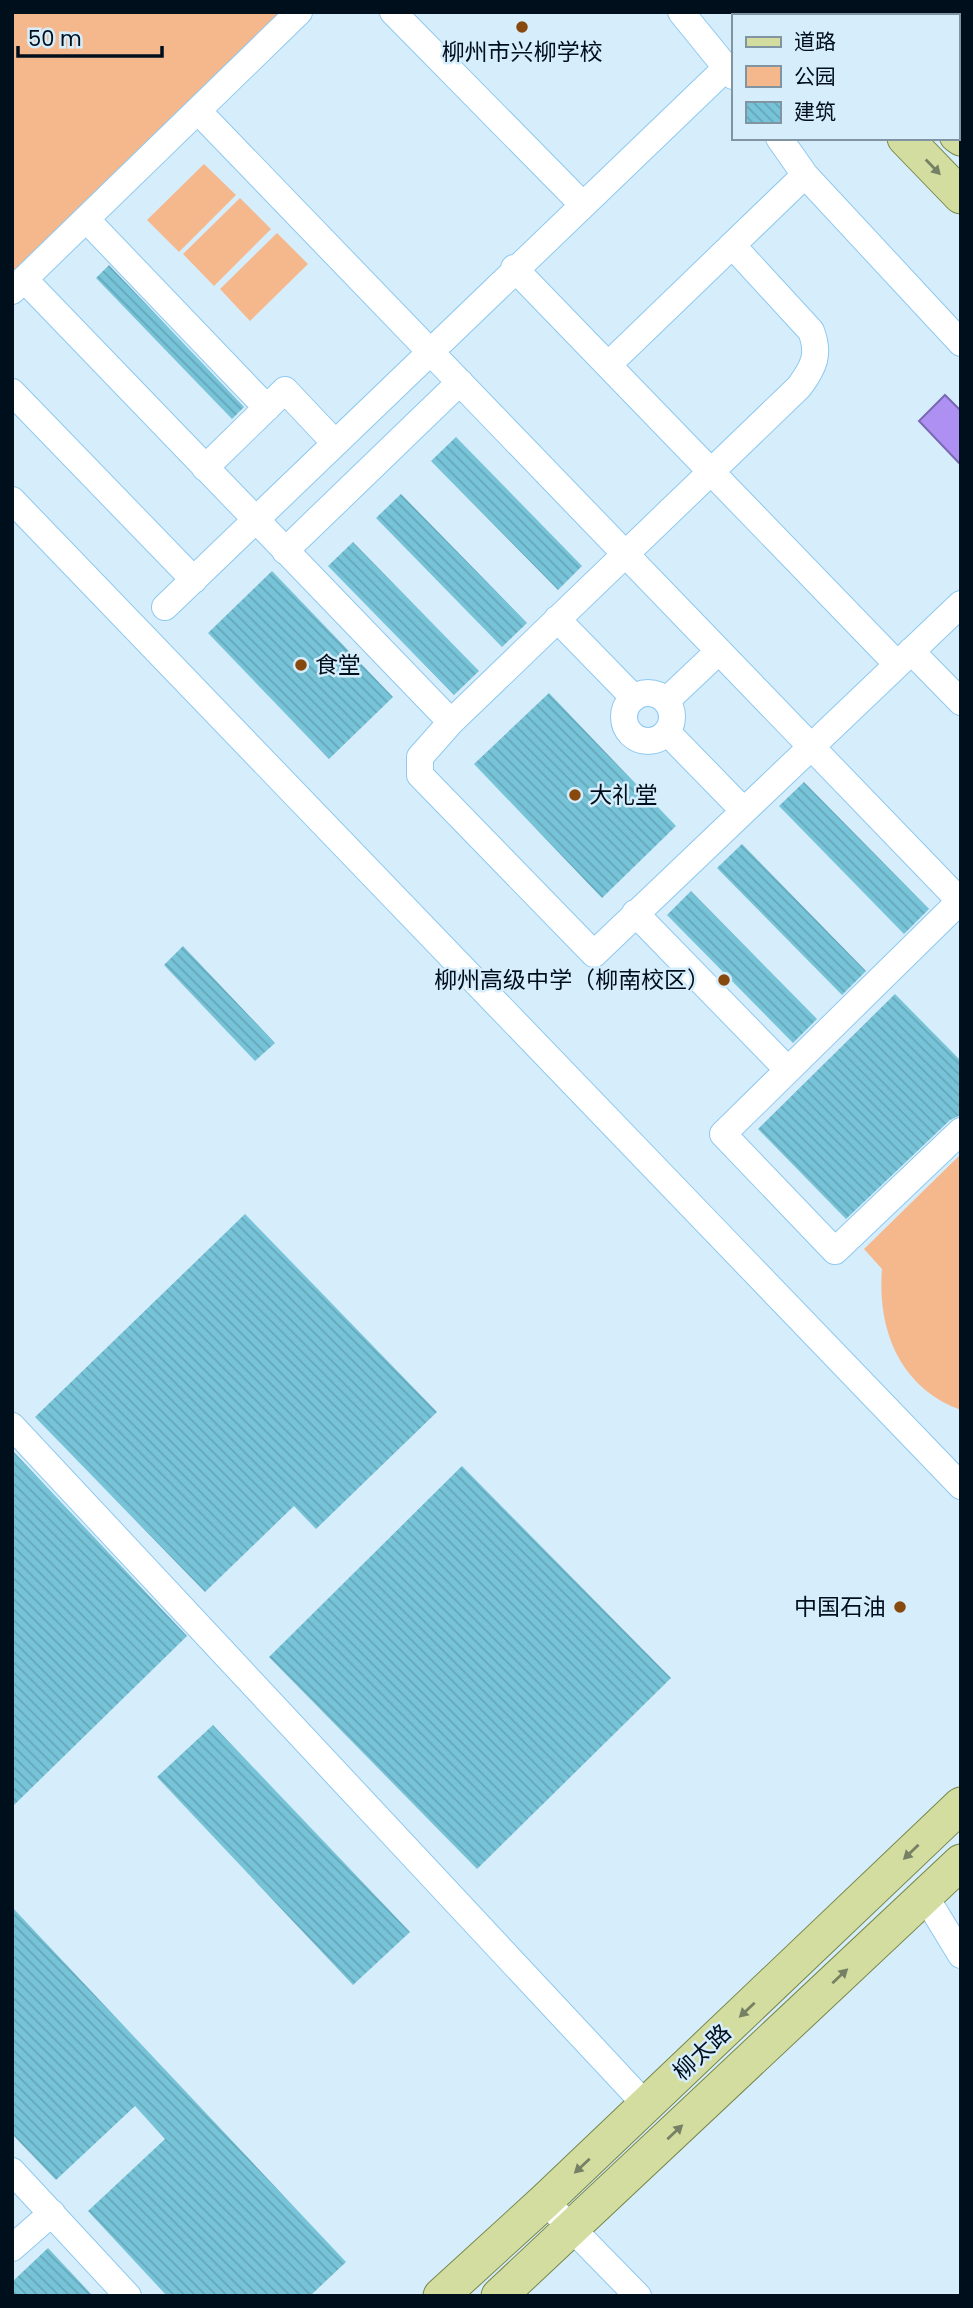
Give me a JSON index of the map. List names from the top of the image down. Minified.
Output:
{"streets":{"main road":["柳太路"]},"places":["柳州市兴柳学校","食堂","大礼堂","柳州高级中学（柳南校区）","中国石油"],"legend":["道路","公园","建筑"],"scale_bar":"50 m"}
